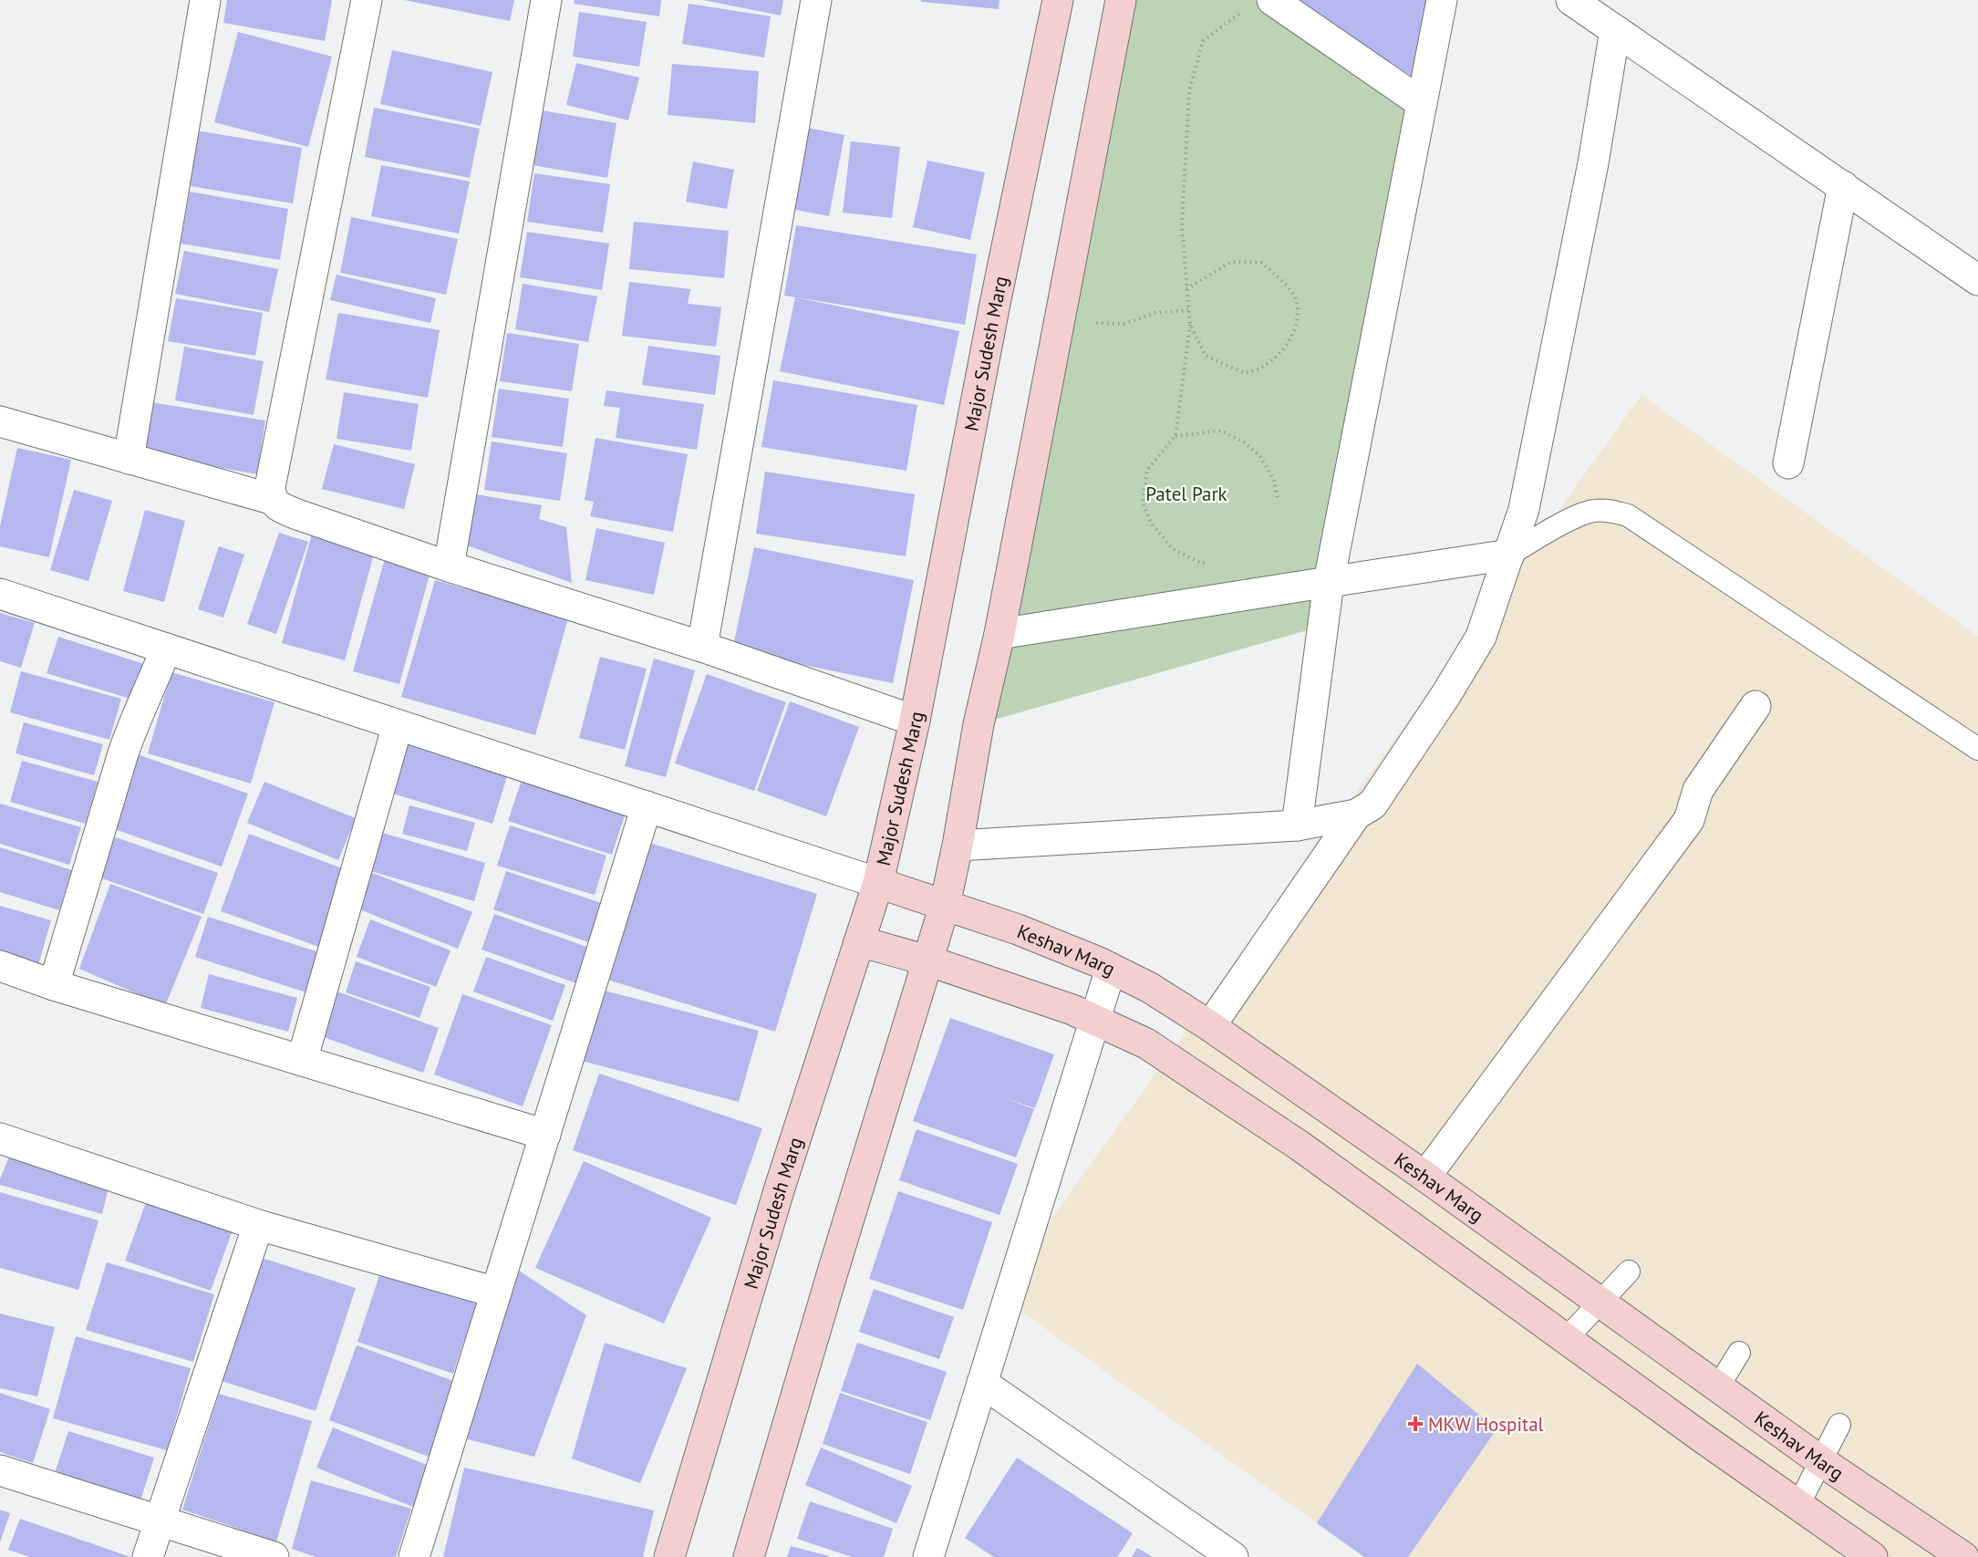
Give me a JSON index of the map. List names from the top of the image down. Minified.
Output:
{"streets":{"street":["Major Sudesh Marg","Keshav Marg"]},"crossings":[["Major Sudesh Marg","Keshav Marg"]],"parks":["Patel Park"],"places":{"health":["MKW Hospital"]}}
